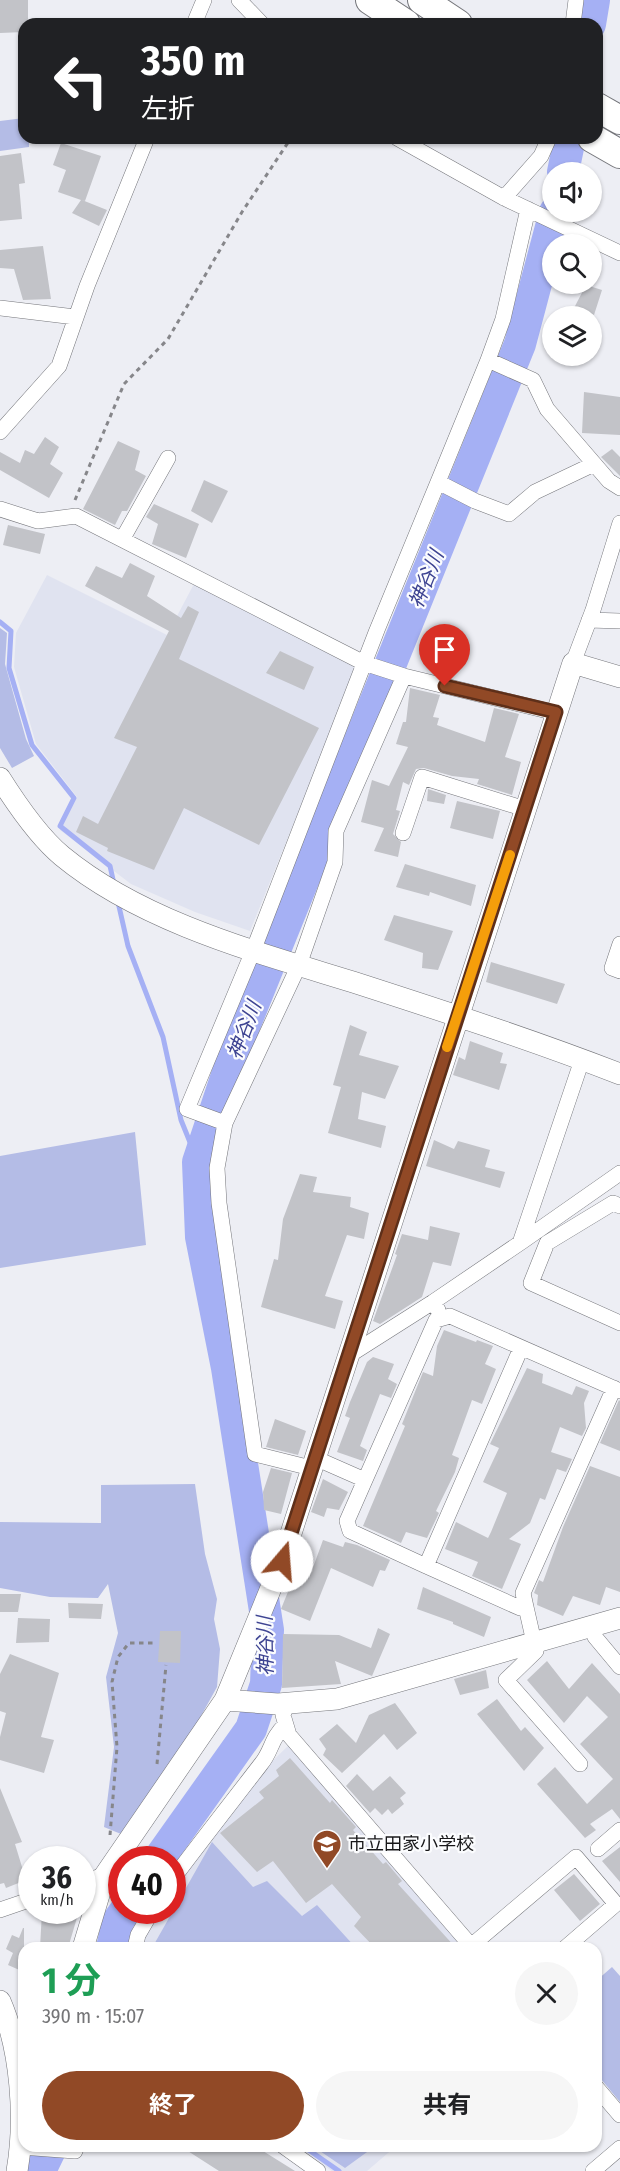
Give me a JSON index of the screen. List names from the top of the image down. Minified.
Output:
{"water":["神谷川"],"places":{"school or university":["市立田家小学校"]},"page":{"turn":["350 m","左折"],"speed":"36 km/h","limit":"40","heading":["1 分","390 m · 15:07"],"buttons":["終了","共有"]}}
